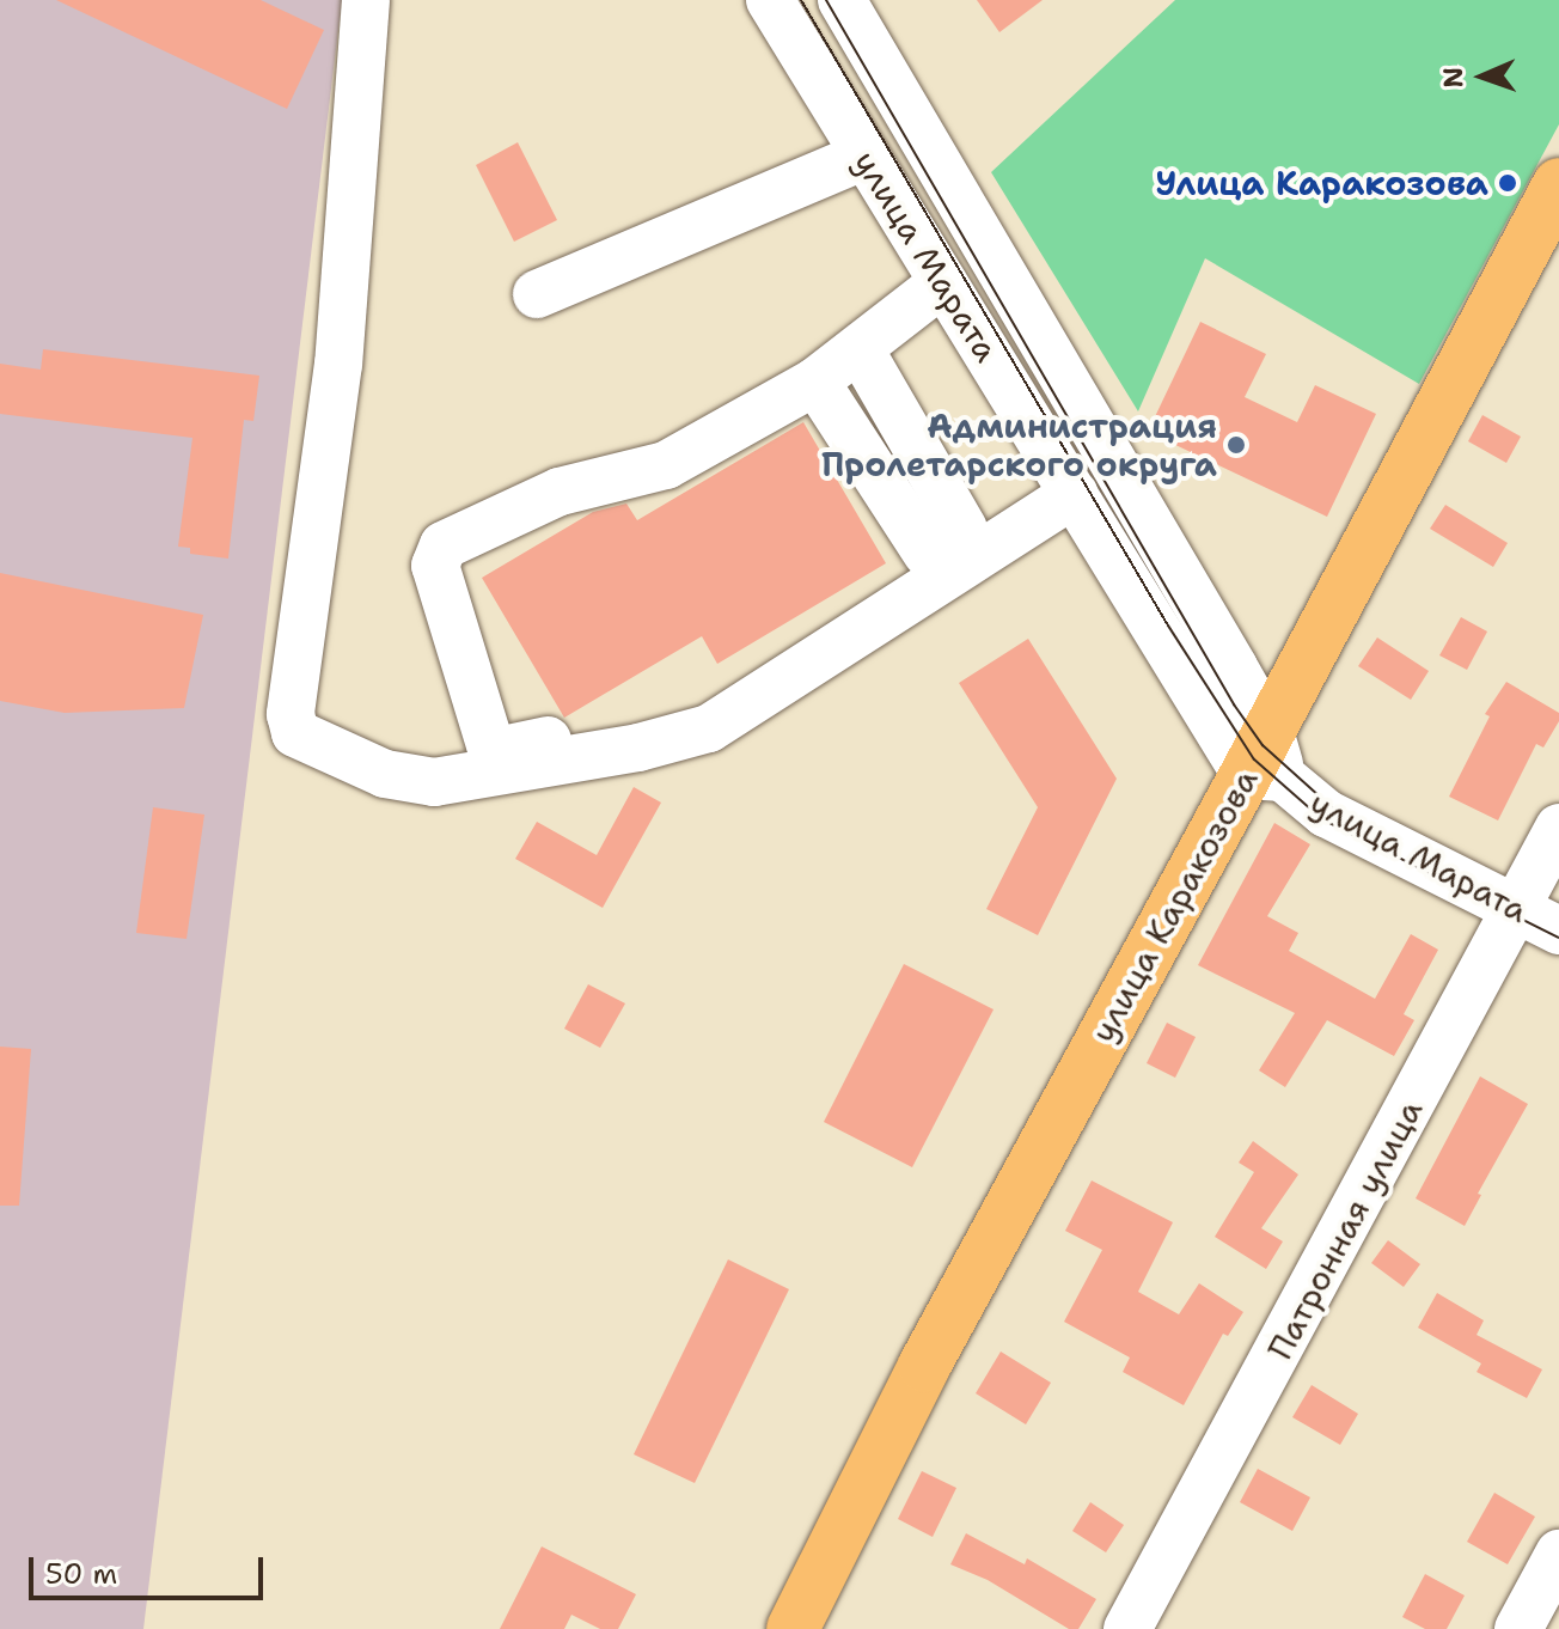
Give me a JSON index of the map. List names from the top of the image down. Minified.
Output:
{"streets":{"main road":["улица Каракозова"],"street":["улица Марата","Патронная улица"]},"crossings":[["улица Марата","улица Каракозова"],["улица Марата","Патронная улица"]],"places":["Улица Каракозова","Администрация Пролетарского округа"],"scale_bar":"50 m","north":"left"}
